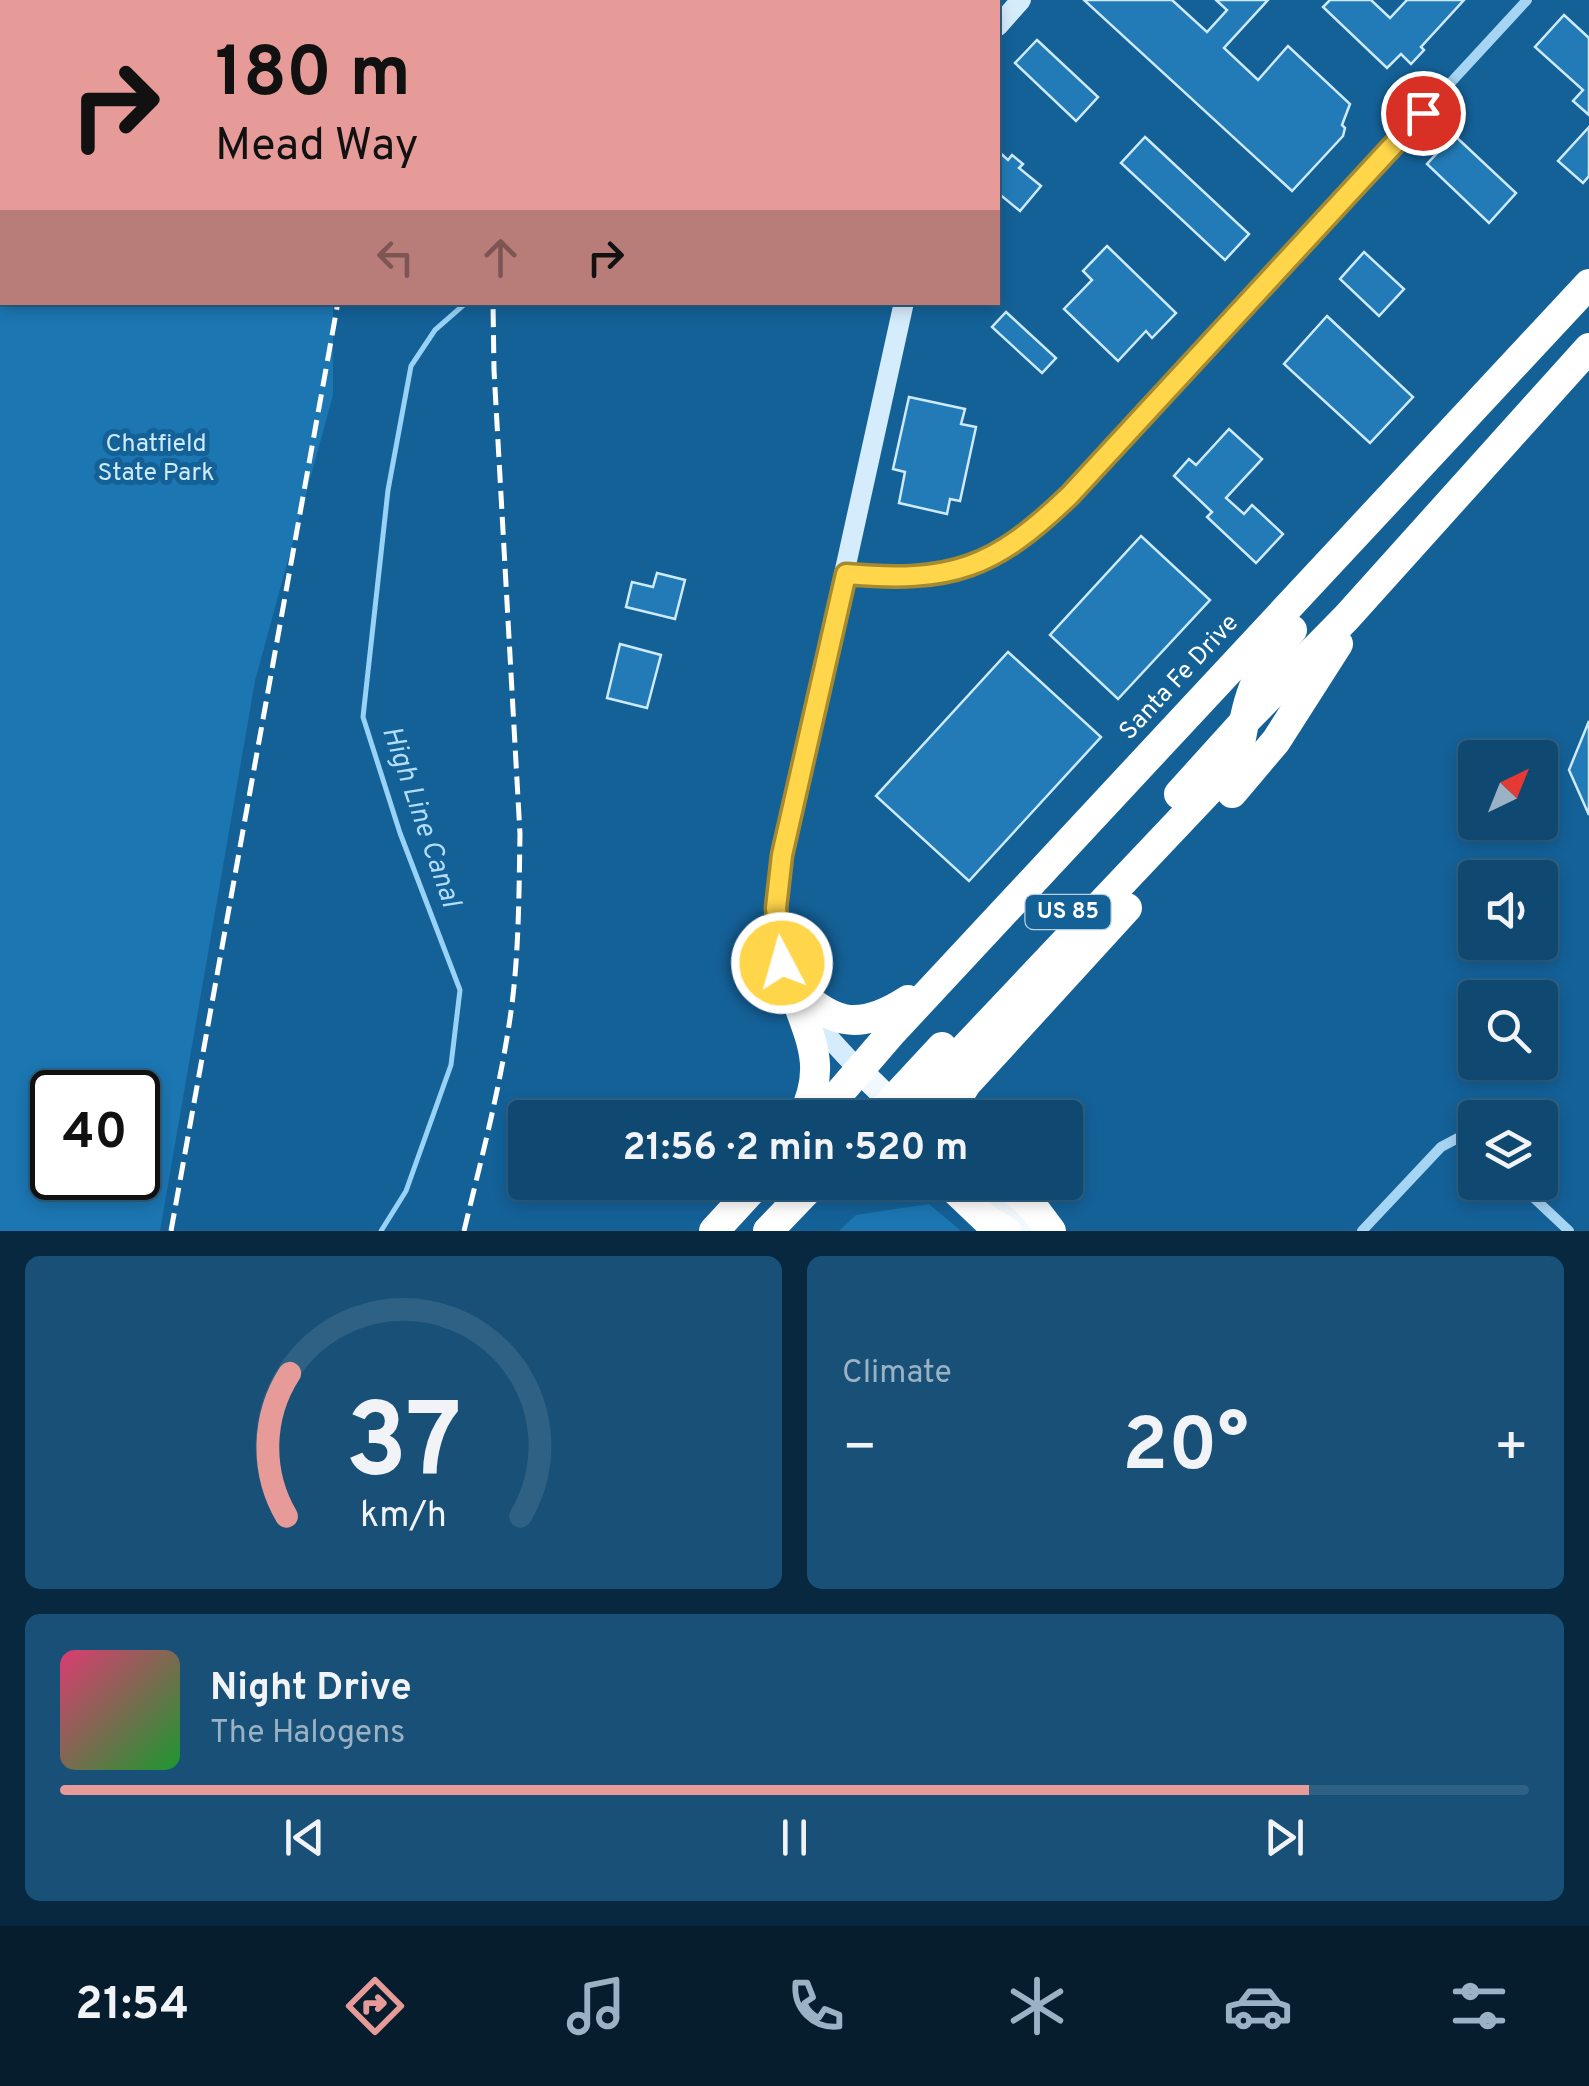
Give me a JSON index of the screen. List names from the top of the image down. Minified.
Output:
{"streets":{"highway":["Santa Fe Drive","US 85"]},"water":["High Line Canal"],"parks":["Chatfield State Park"],"north":"top right","page":{"turn":["180 m","Mead Way"],"limit":"40","trip":"21:56 · 2 min · 520 m","tile":"Climate","heat":["−","20°","+"],"song":["Night Drive","The Halogens"],"tabs":"21:54","gauge":["37","km/h"]}}
